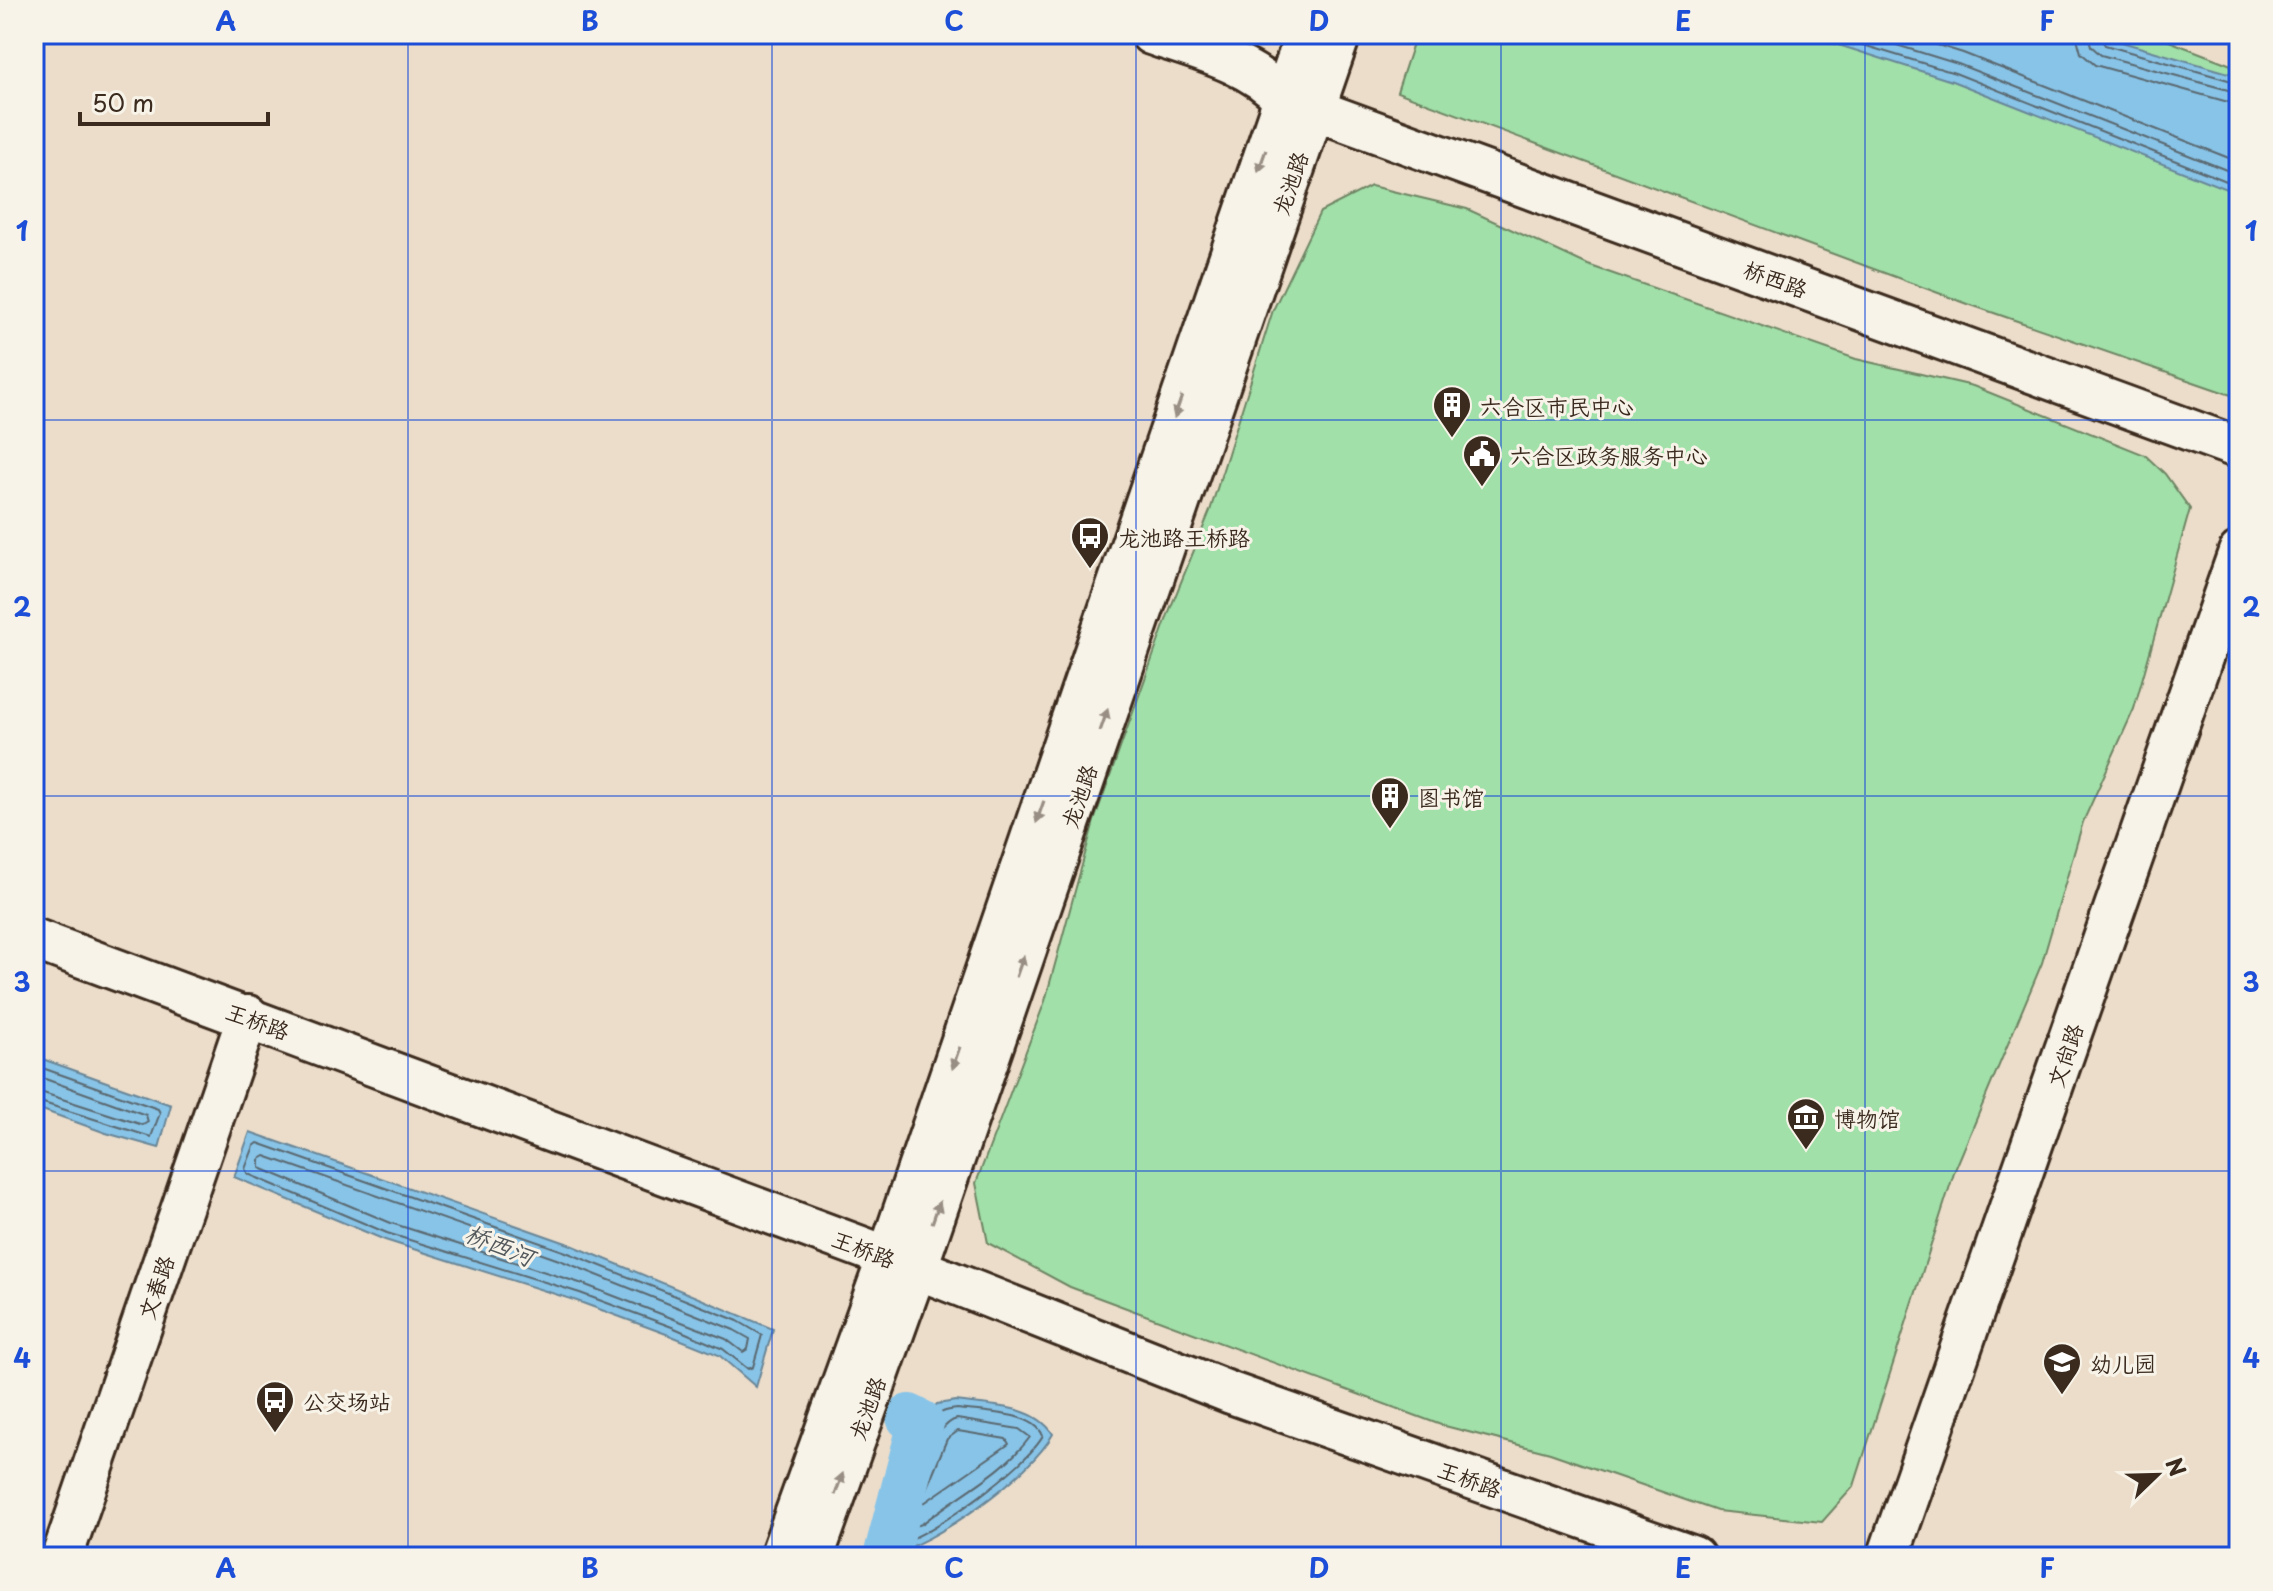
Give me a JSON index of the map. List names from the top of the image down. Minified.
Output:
{"streets":{"street":["龙池路","桥西路","王桥路","文尚路","文春路"]},"crossings":[["龙池路","桥西路"],["龙池路","王桥路"],["王桥路","文春路"]],"water":["桥西河"],"places":{"building":["六合区市民中心","图书馆"],"public building":["六合区政务服务中心"],"bus stop":["龙池路王桥路","公交场站"],"museum":["博物馆"],"school or university":["幼儿园"]},"scale_bar":"50 m","north":"top right","grid":{"columns":["A","B","C","D","E","F"],"rows":["1","2","3","4"]}}
